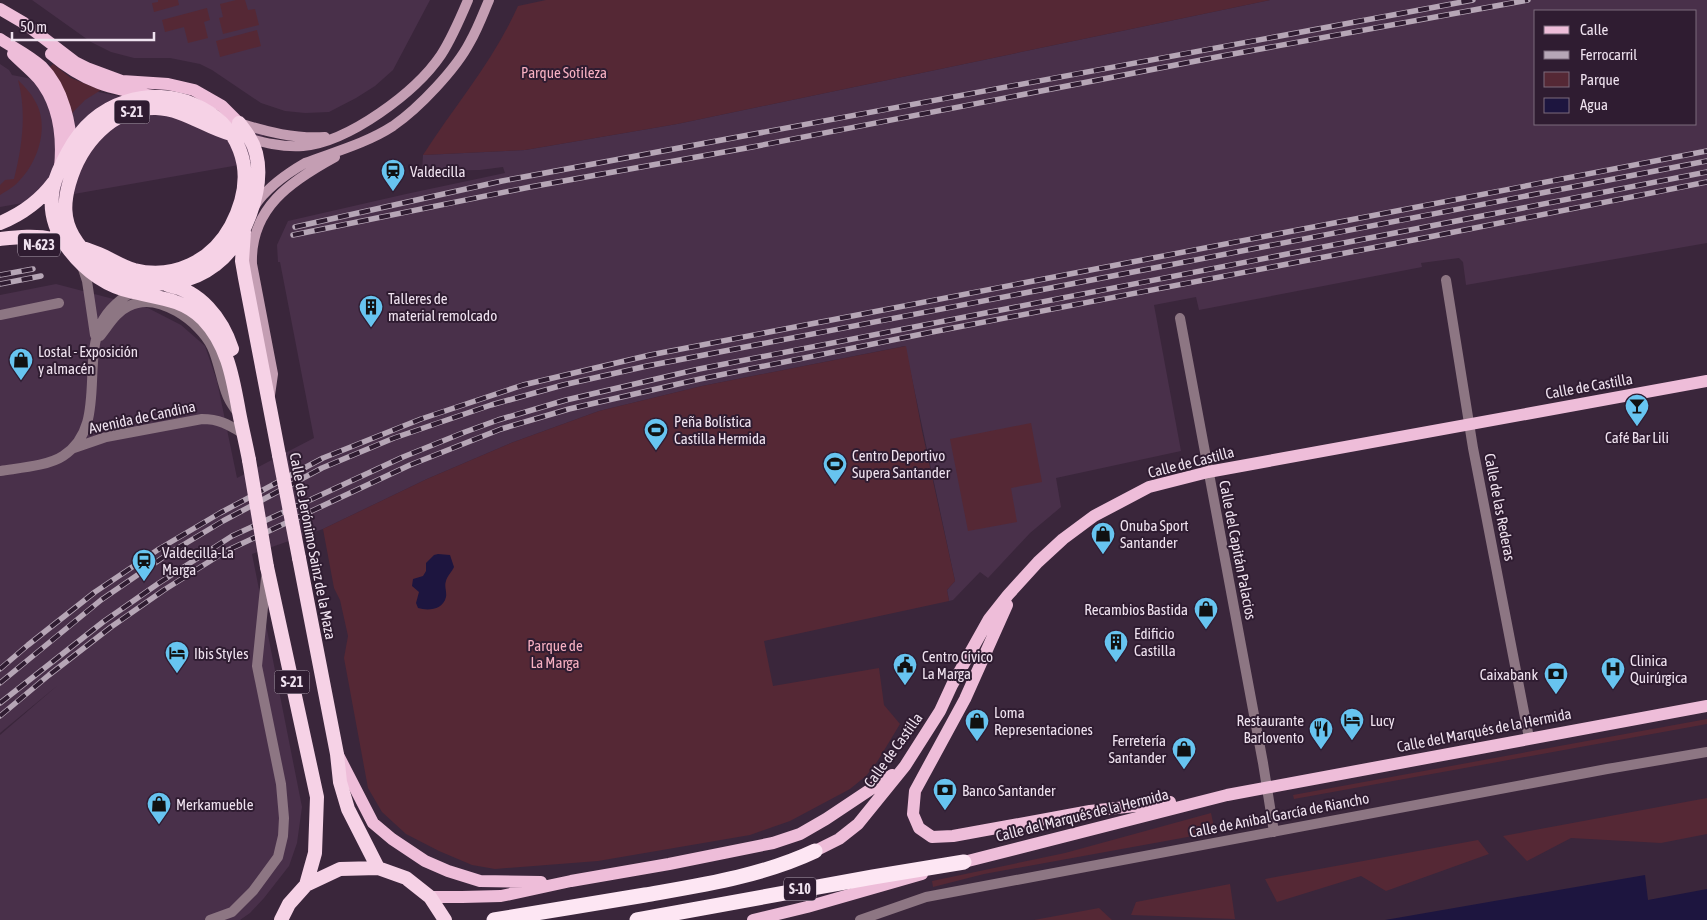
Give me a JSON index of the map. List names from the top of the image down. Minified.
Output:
{"streets":{"highway":["S-21","N-623","Calle de Jerónimo Sainz de la Maza","S-10"],"main road":["Calle de Castilla","Calle del Marqués de la Hermida"],"street":["Avenida de Candina","Calle de las Rederas","Calle del Capitán Palacios","Calle de Anibal García de Riancho"]},"crossings":[["S-21","N-623"],["S-21","Avenida de Candina"],["S-21","Calle de Jerónimo Sainz de la Maza"],["N-623","Avenida de Candina"],["Calle de Castilla","Calle de las Rederas"],["Calle de Castilla","Calle del Capitán Palacios"],["Calle de Castilla","S-10"],["Calle de las Rederas","Calle del Marqués de la Hermida"],["Calle del Capitán Palacios","Calle del Marqués de la Hermida"],["Calle del Marqués de la Hermida","S-10"]],"parks":["Parque Sotileza","Parque de La Marga"],"places":{"station":["Valdecilla","Valdecilla-La Marga"],"building":["Talleres de material remolcado","Edificio Castilla"],"shop":["Lostal - Exposición y almacén","Onuba Sport Santander","Recambios Bastida","Loma Representaciones","Ferretería Santander","Merkamueble"],"bar":["Café Bar Lili"],"sports":["Peña Bolística Castilla Hermida","Centro Deportivo Supera Santander"],"hotel":["Ibis Styles","Lucy"],"public building":["Centro Cívico La Marga"],"hospital":["Clinica Quirúrgica"],"bank":["Caixabank","Banco Santander"],"restaurant":["Restaurante Barlovento"]},"legend":["Calle","Ferrocarril","Parque","Agua"],"scale_bar":"50 m"}
